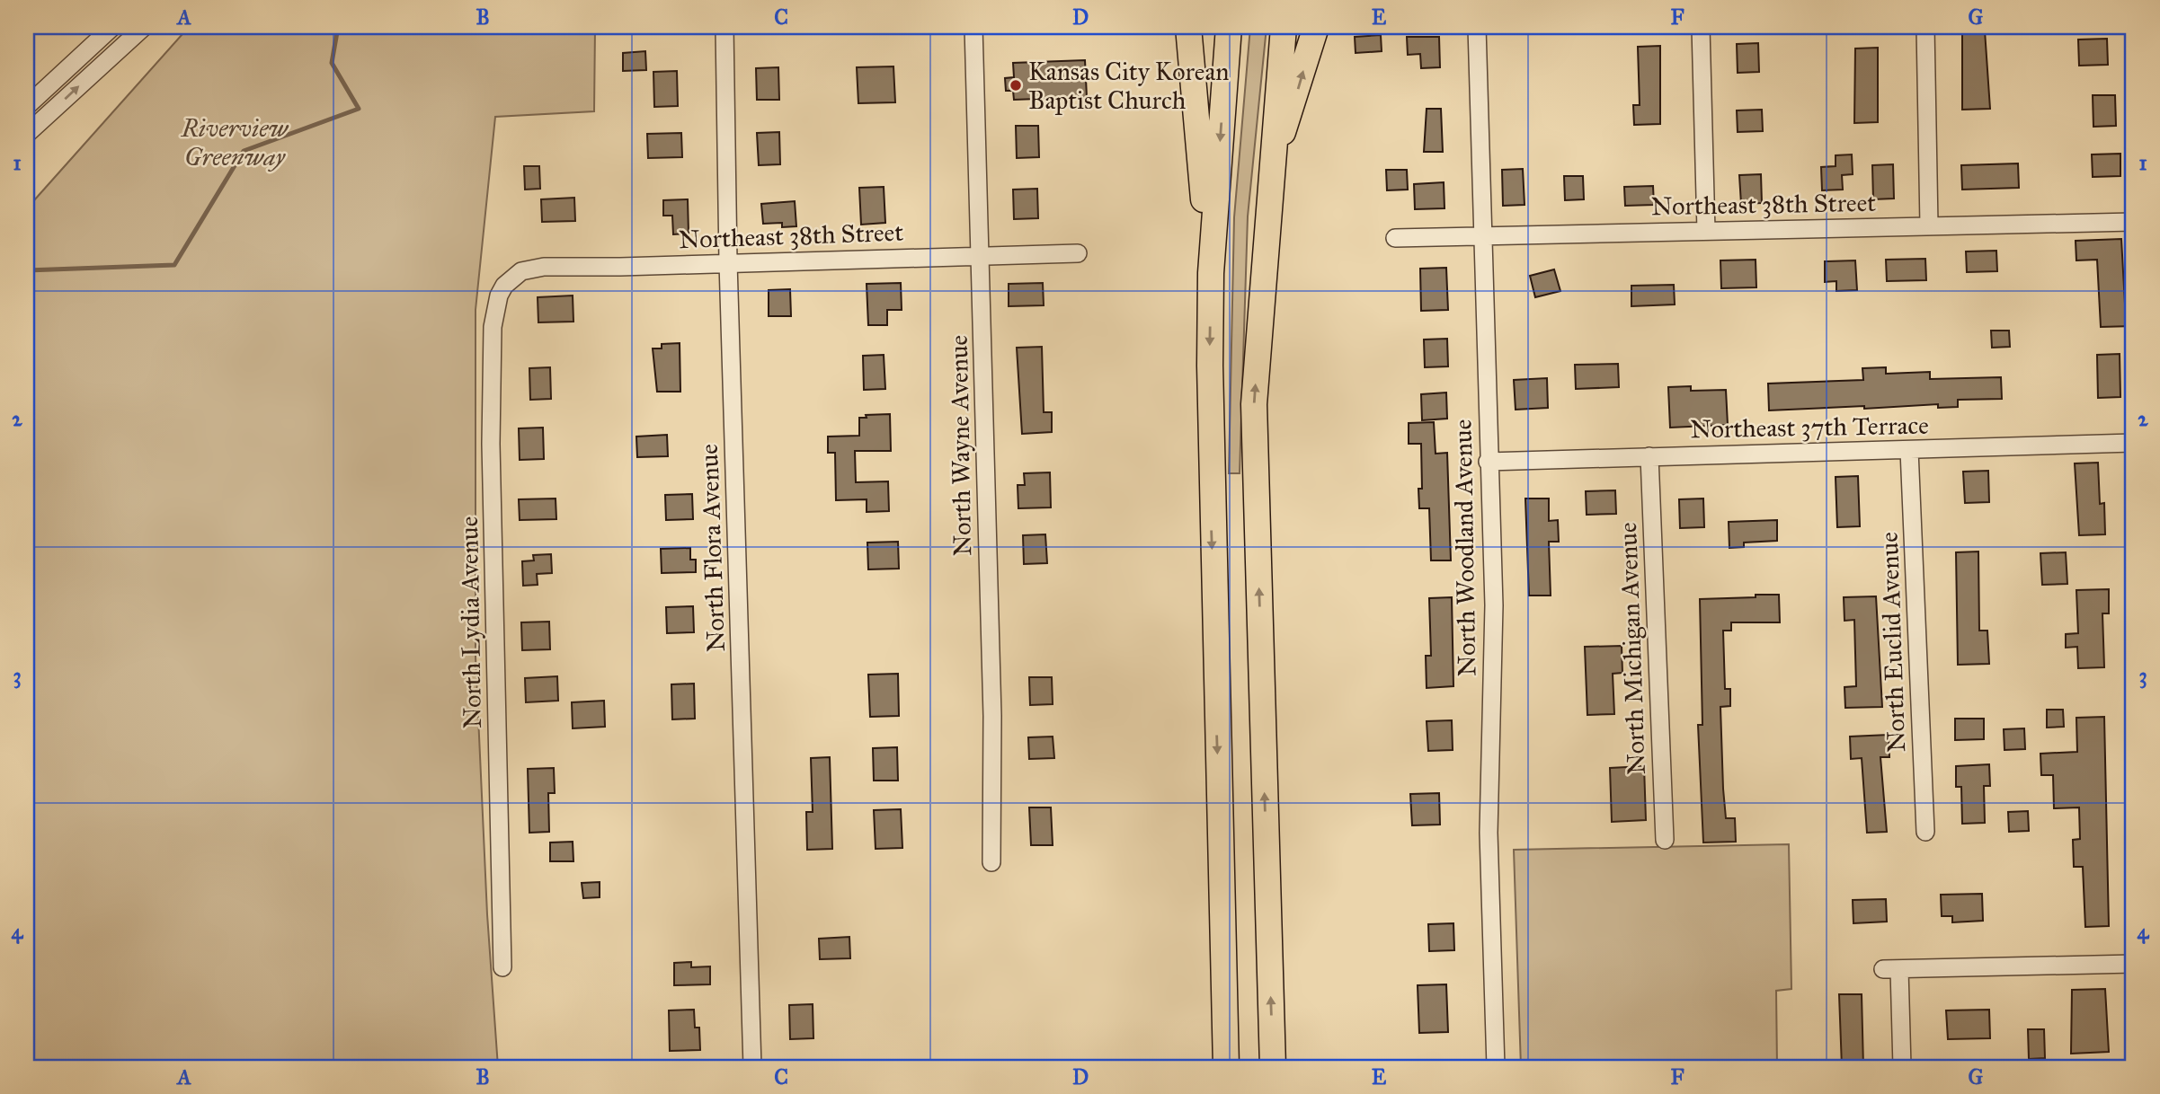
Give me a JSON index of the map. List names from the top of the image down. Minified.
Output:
{"streets":{"street":["Northeast 38th Street","Northeast 37th Terrace","North Wayne Avenue","North Flora Avenue","North Woodland Avenue","North Lydia Avenue","North Euclid Avenue","North Michigan Avenue"]},"crossings":[["Northeast 38th Street","North Wayne Avenue"],["Northeast 38th Street","North Flora Avenue"],["Northeast 38th Street","North Woodland Avenue"],["Northeast 38th Street","North Lydia Avenue"],["Northeast 37th Terrace","North Woodland Avenue"],["Northeast 37th Terrace","North Euclid Avenue"],["Northeast 37th Terrace","North Michigan Avenue"]],"parks":["Riverview Greenway"],"places":["Kansas City Korean Baptist Church"],"grid":{"columns":["A","B","C","D","E","F","G"],"rows":["1","2","3","4"]}}
